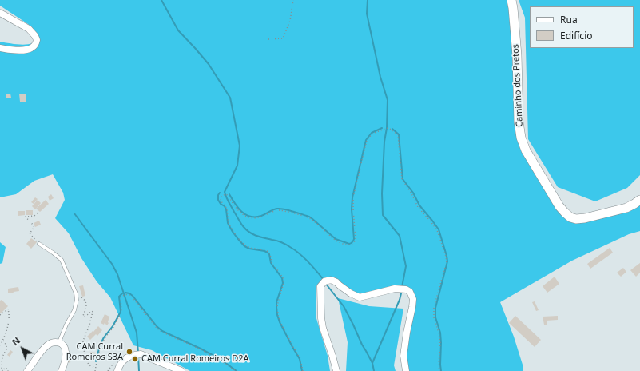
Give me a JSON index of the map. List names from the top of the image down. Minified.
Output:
{"streets":{"main road":["Caminho dos Pretos"]},"places":["CAM Curral Romeiros S3A","CAM Curral Romeiros D2A"],"legend":["Rua","Edifício"],"north":"top left"}
